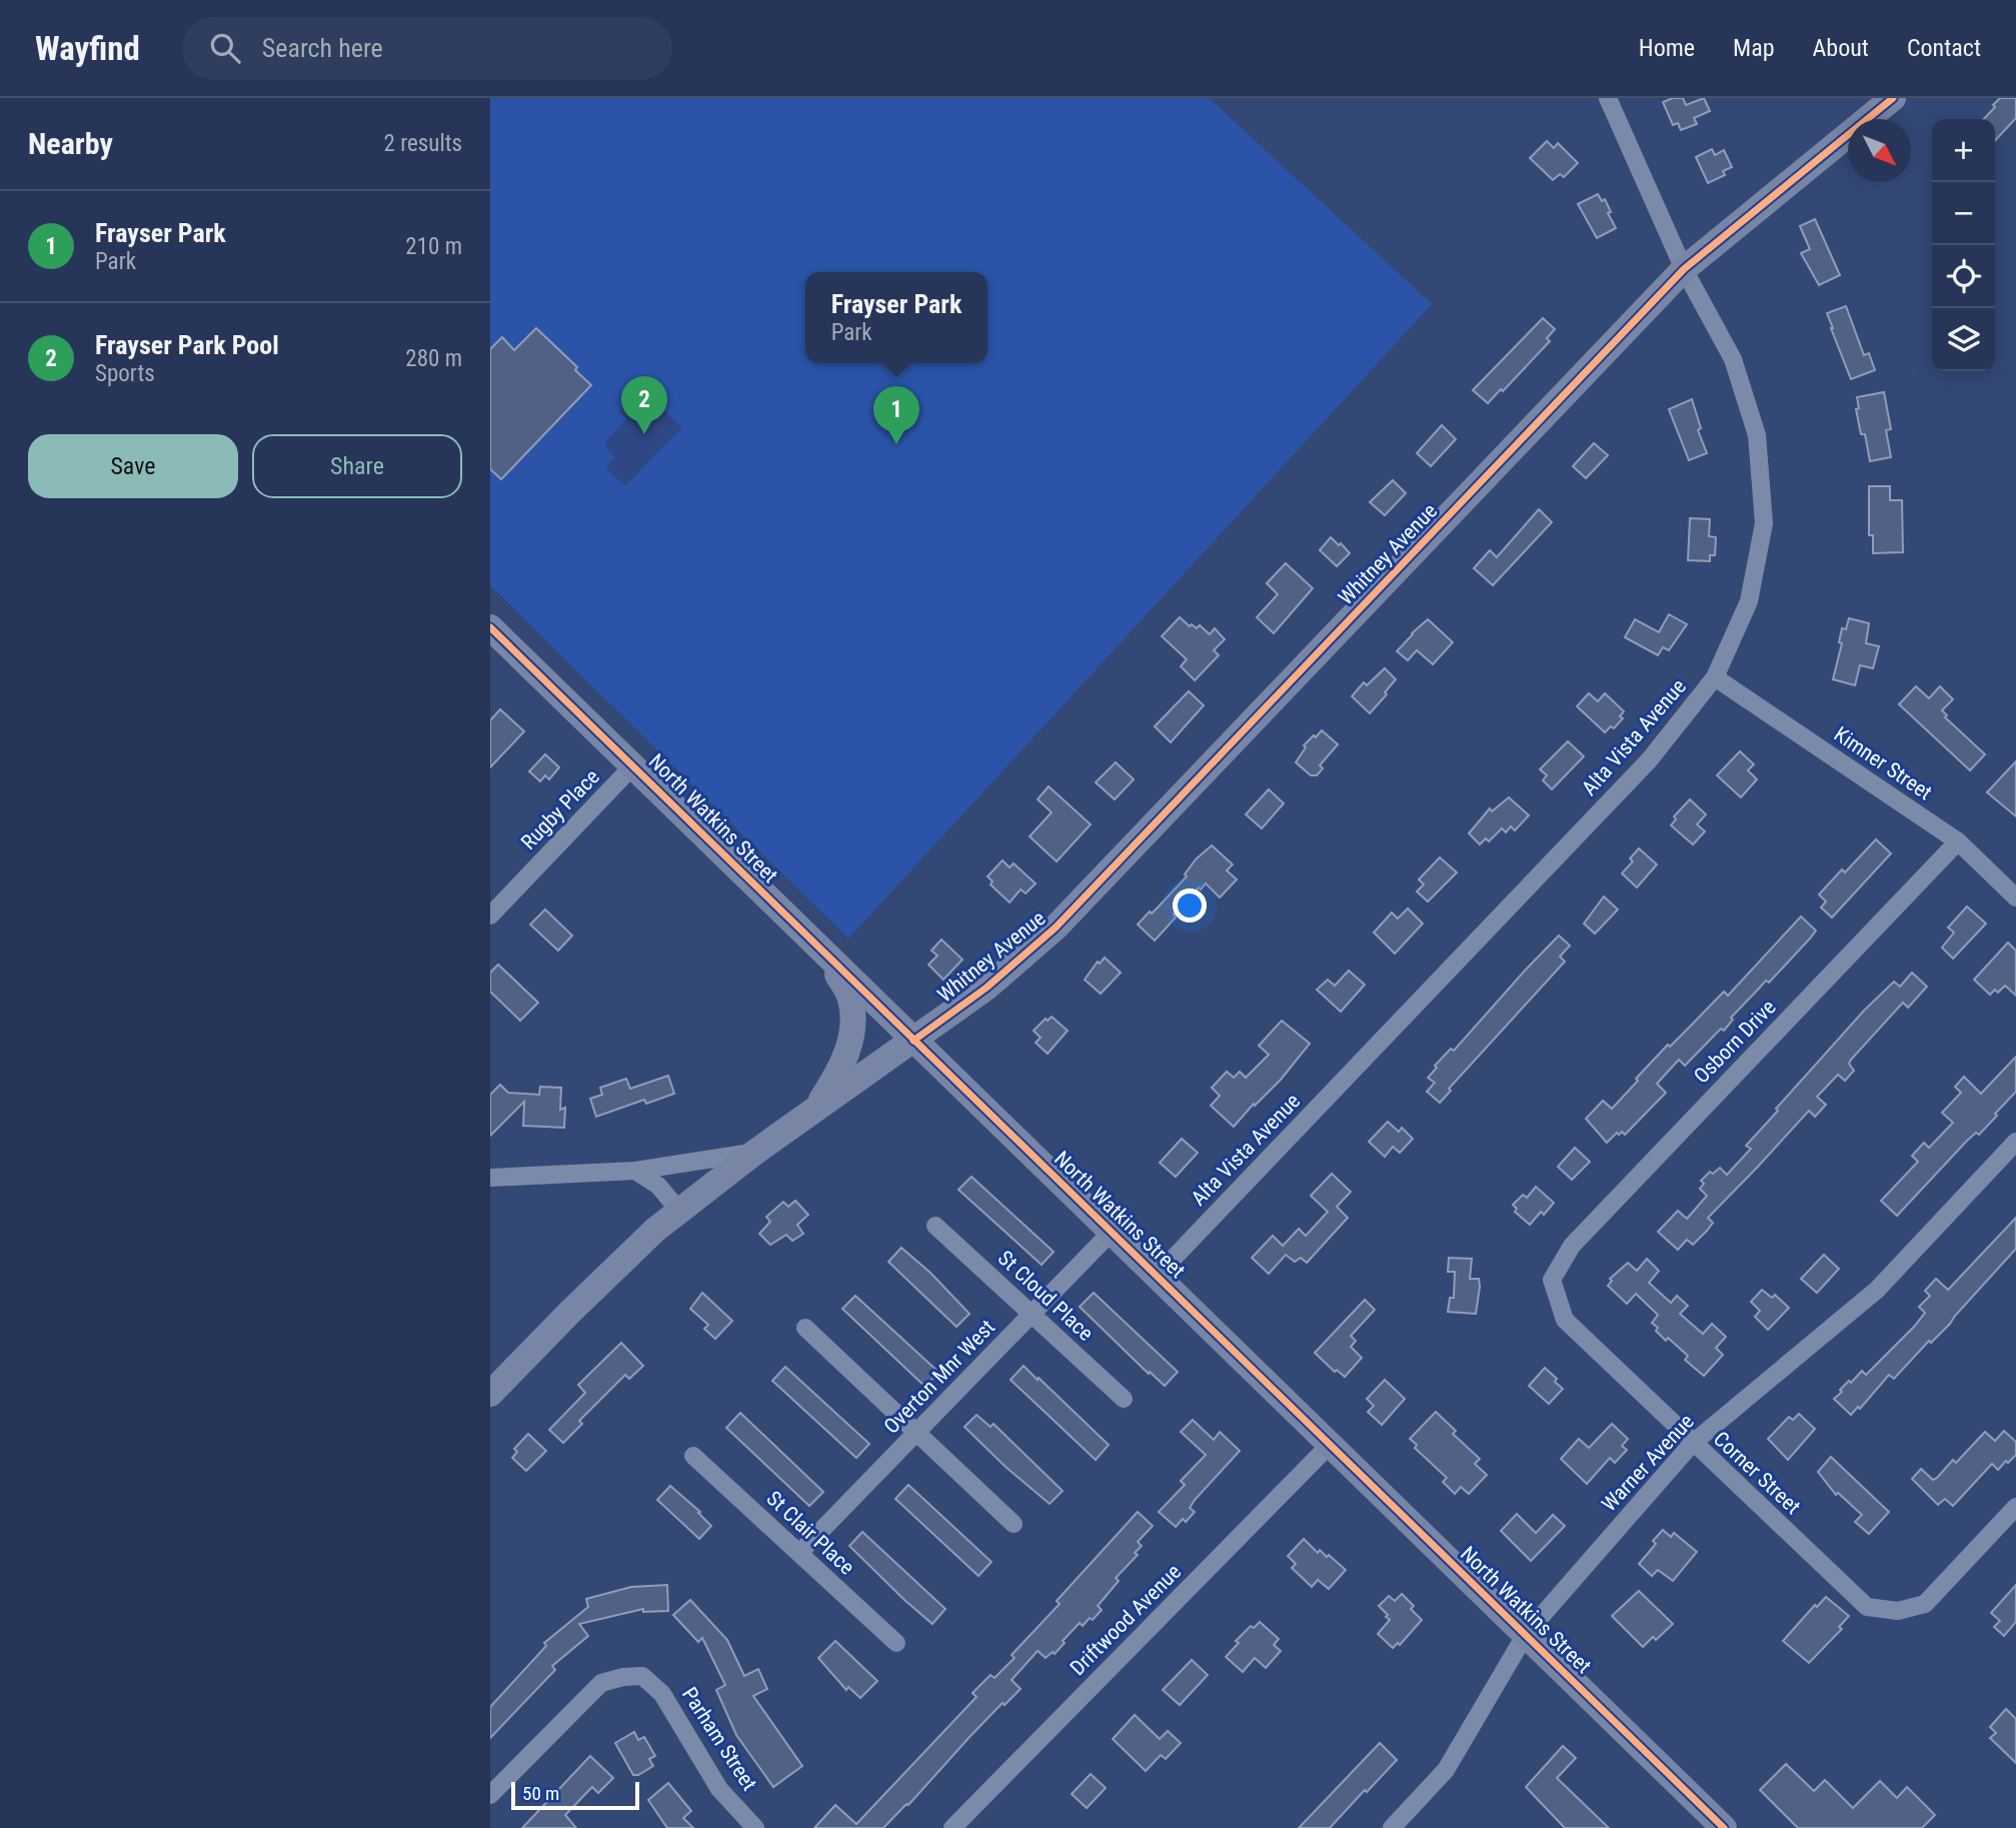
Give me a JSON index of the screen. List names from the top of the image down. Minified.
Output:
{"streets":{"main road":["Whitney Avenue","North Watkins Street"],"street":["Alta Vista Avenue","Kimner Street","Rugby Place","Osborn Drive","St Cloud Place","Overton Mnr West","Warner Avenue","Corner Street","St Clair Place","Driftwood Avenue","Parham Street"]},"crossings":[["Whitney Avenue","Alta Vista Avenue"],["Whitney Avenue","North Watkins Street"],["Alta Vista Avenue","Kimner Street"],["Alta Vista Avenue","North Watkins Street"],["Kimner Street","Osborn Drive"],["Rugby Place","North Watkins Street"],["North Watkins Street","Overton Mnr West"],["North Watkins Street","Warner Avenue"],["North Watkins Street","Driftwood Avenue"],["Osborn Drive","Corner Street"],["St Cloud Place","Overton Mnr West"],["Overton Mnr West","St Clair Place"],["Warner Avenue","Corner Street"]],"scale_bar":"50 m","north":"bottom right","page":{"header":"Wayfind","search":"Search here","nav":["Home","Map","About","Contact"],"heading":["Nearby","2 results"],"map_buttons":["+","−"],"list":[{"mark":"1","name":"Frayser Park","note":"Park","value":"210 m"},{"mark":"2","name":"Frayser Park Pool","note":"Sports","value":"280 m"}],"popup":["Frayser Park","Park"],"pins":["2","1"],"buttons":["Save","Share"],"scale":"50 m"}}
